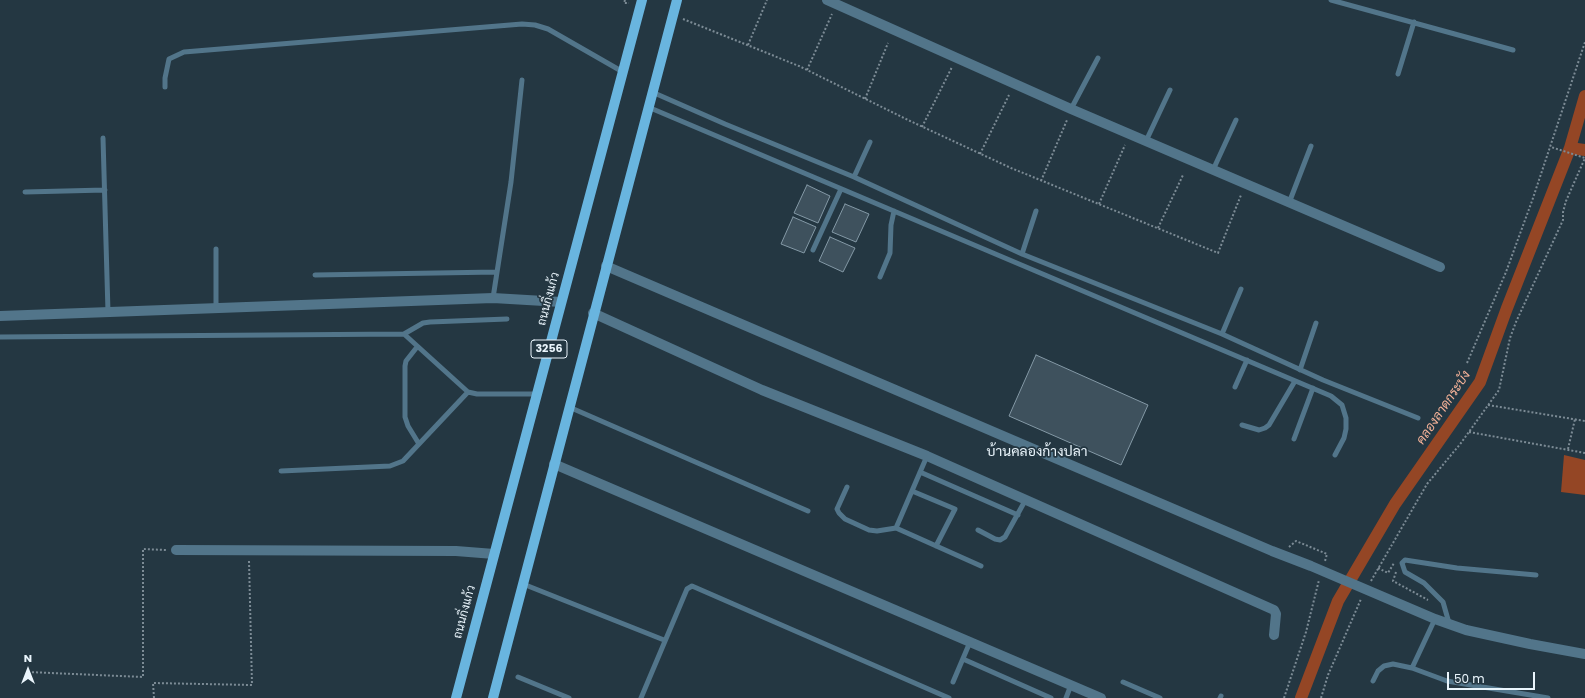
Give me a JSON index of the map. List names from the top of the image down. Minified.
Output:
{"streets":{"main road":["ถนนกิ่งแก้ว","3256"]},"districts":["บ้านคลองก้างปลา"],"water":["คลองลาดกระบัง"],"scale_bar":"50 m","north":"top"}
